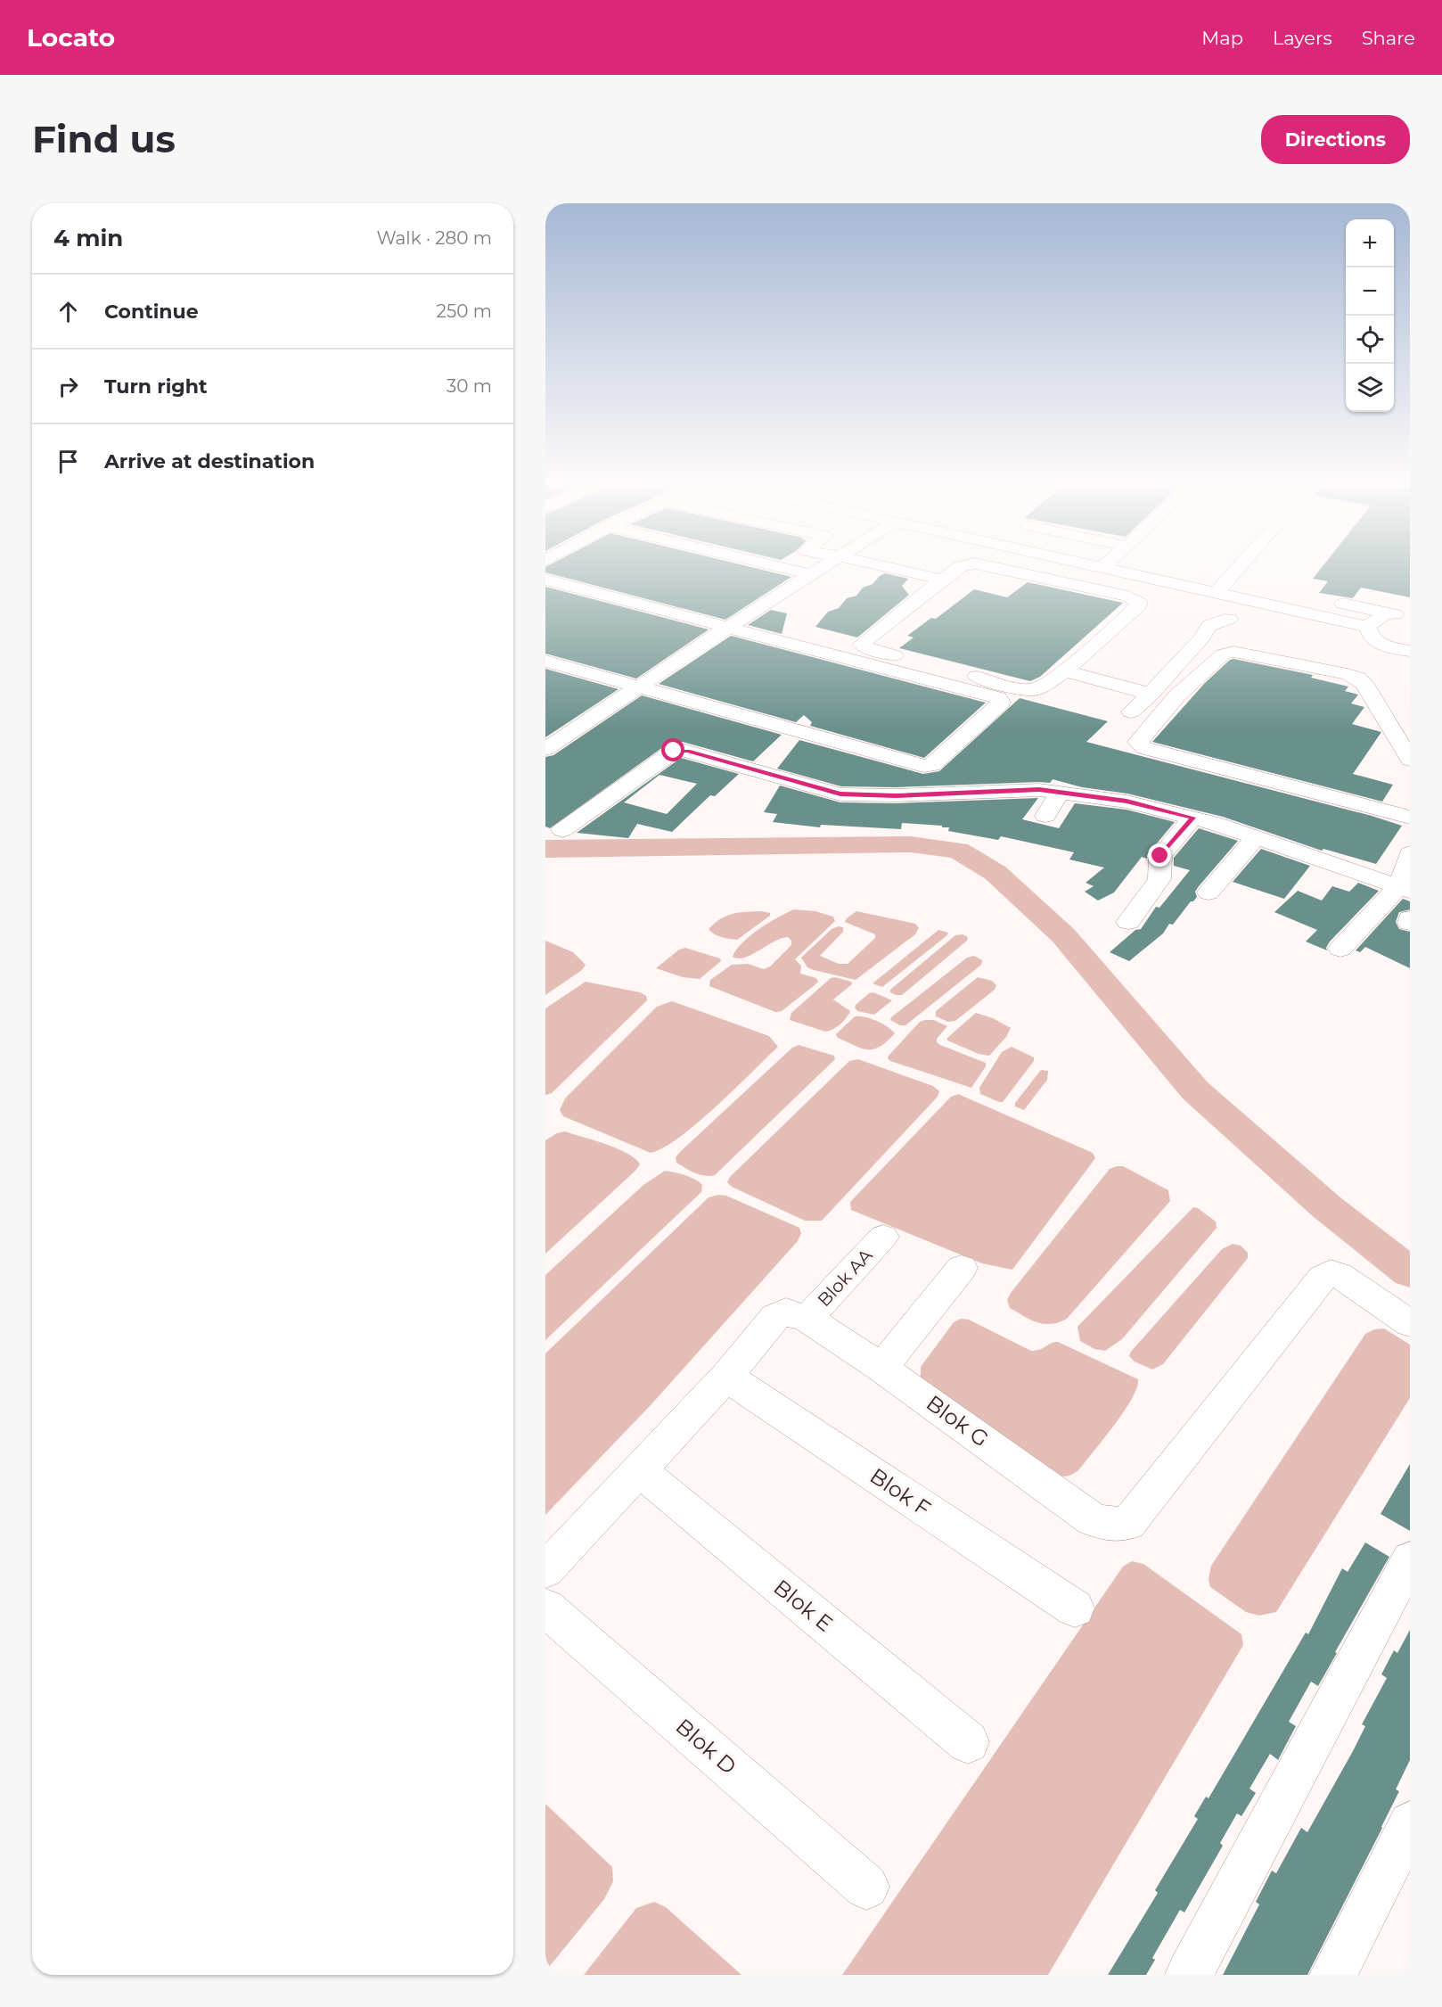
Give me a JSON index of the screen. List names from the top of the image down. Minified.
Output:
{"streets":{"street":["Blok AA","Blok G","Blok F","Blok E","Blok D"]},"crossings":[["Blok AA","Blok G"],["Blok AA","Blok F"],["Blok AA","Blok E"]],"page":{"header":"Locato","nav":["Map","Layers","Share"],"buttons":"Directions","title":"Find us","heading":["4 min","Walk · 280 m"],"map_buttons":["+","−"],"list":[["Continue","250 m"],["Turn right","30 m"],"Arrive at destination"]}}
